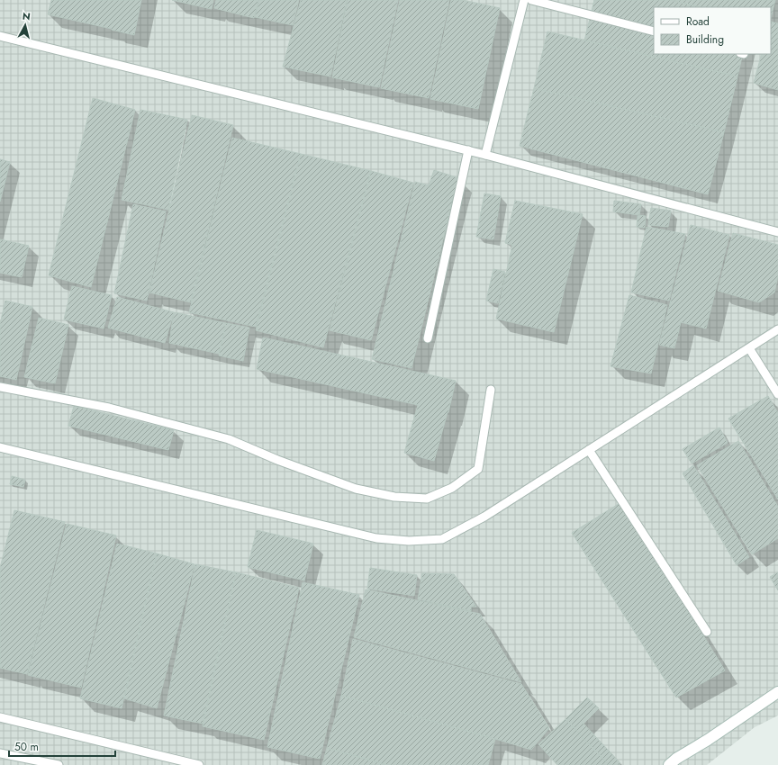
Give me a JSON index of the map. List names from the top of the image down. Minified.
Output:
{"legend":["Road","Building"],"scale_bar":"50 m","north":"top"}
